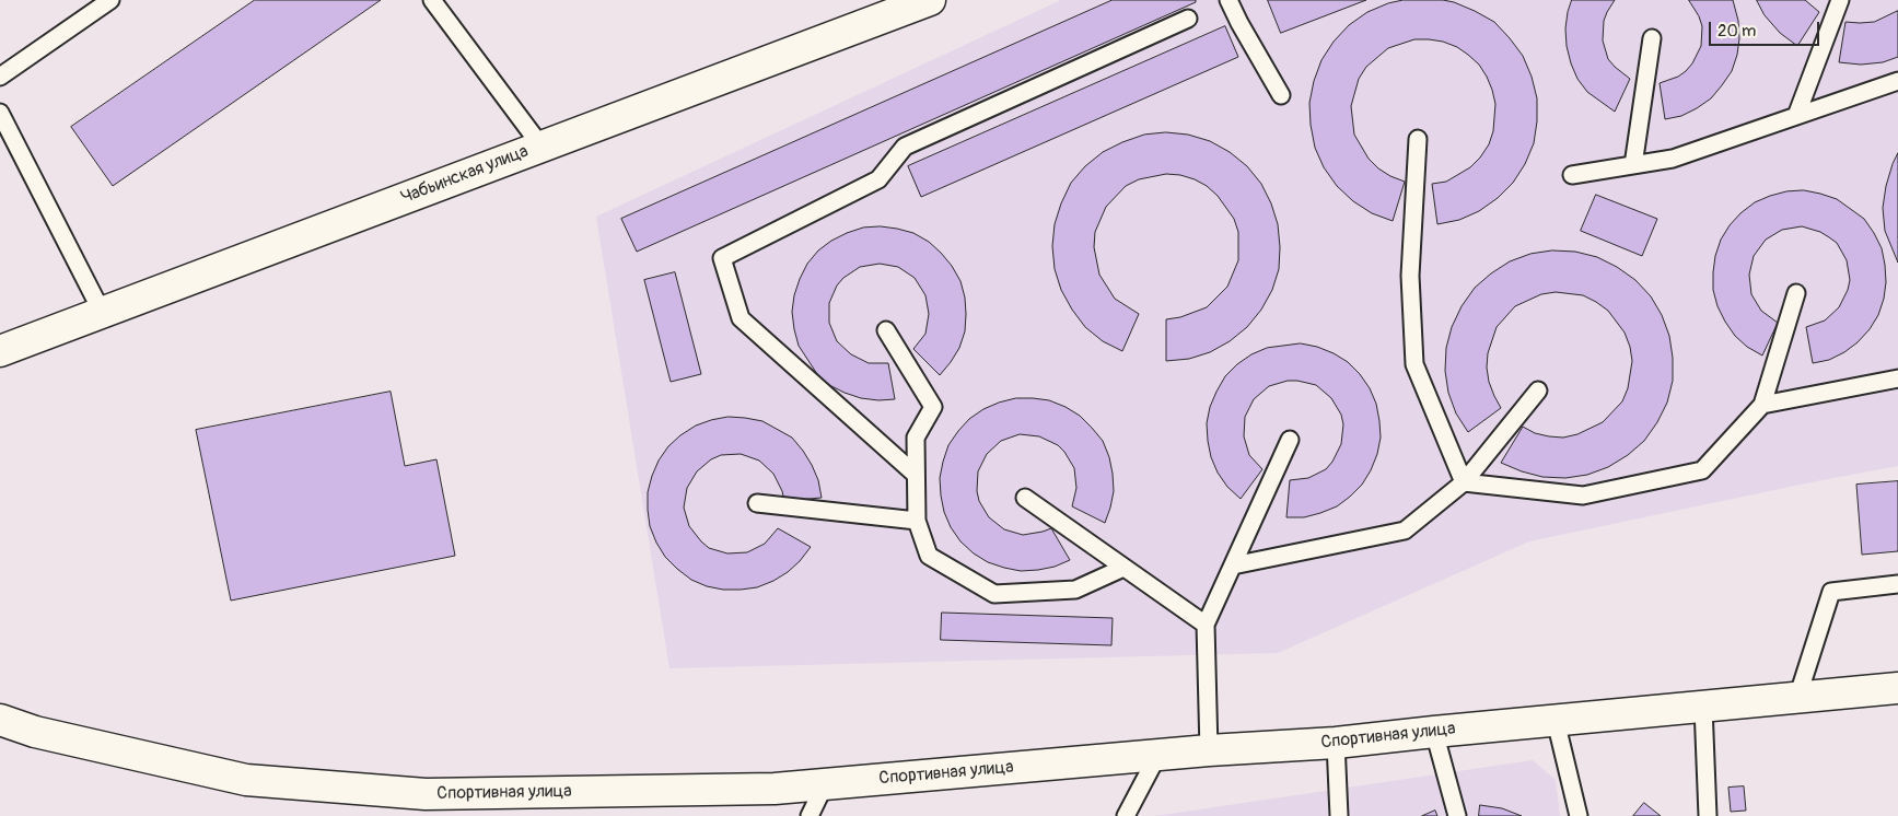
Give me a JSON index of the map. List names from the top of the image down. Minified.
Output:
{"streets":{"street":["Чабьинская улица","Спортивная улица"]},"scale_bar":"20 m"}
